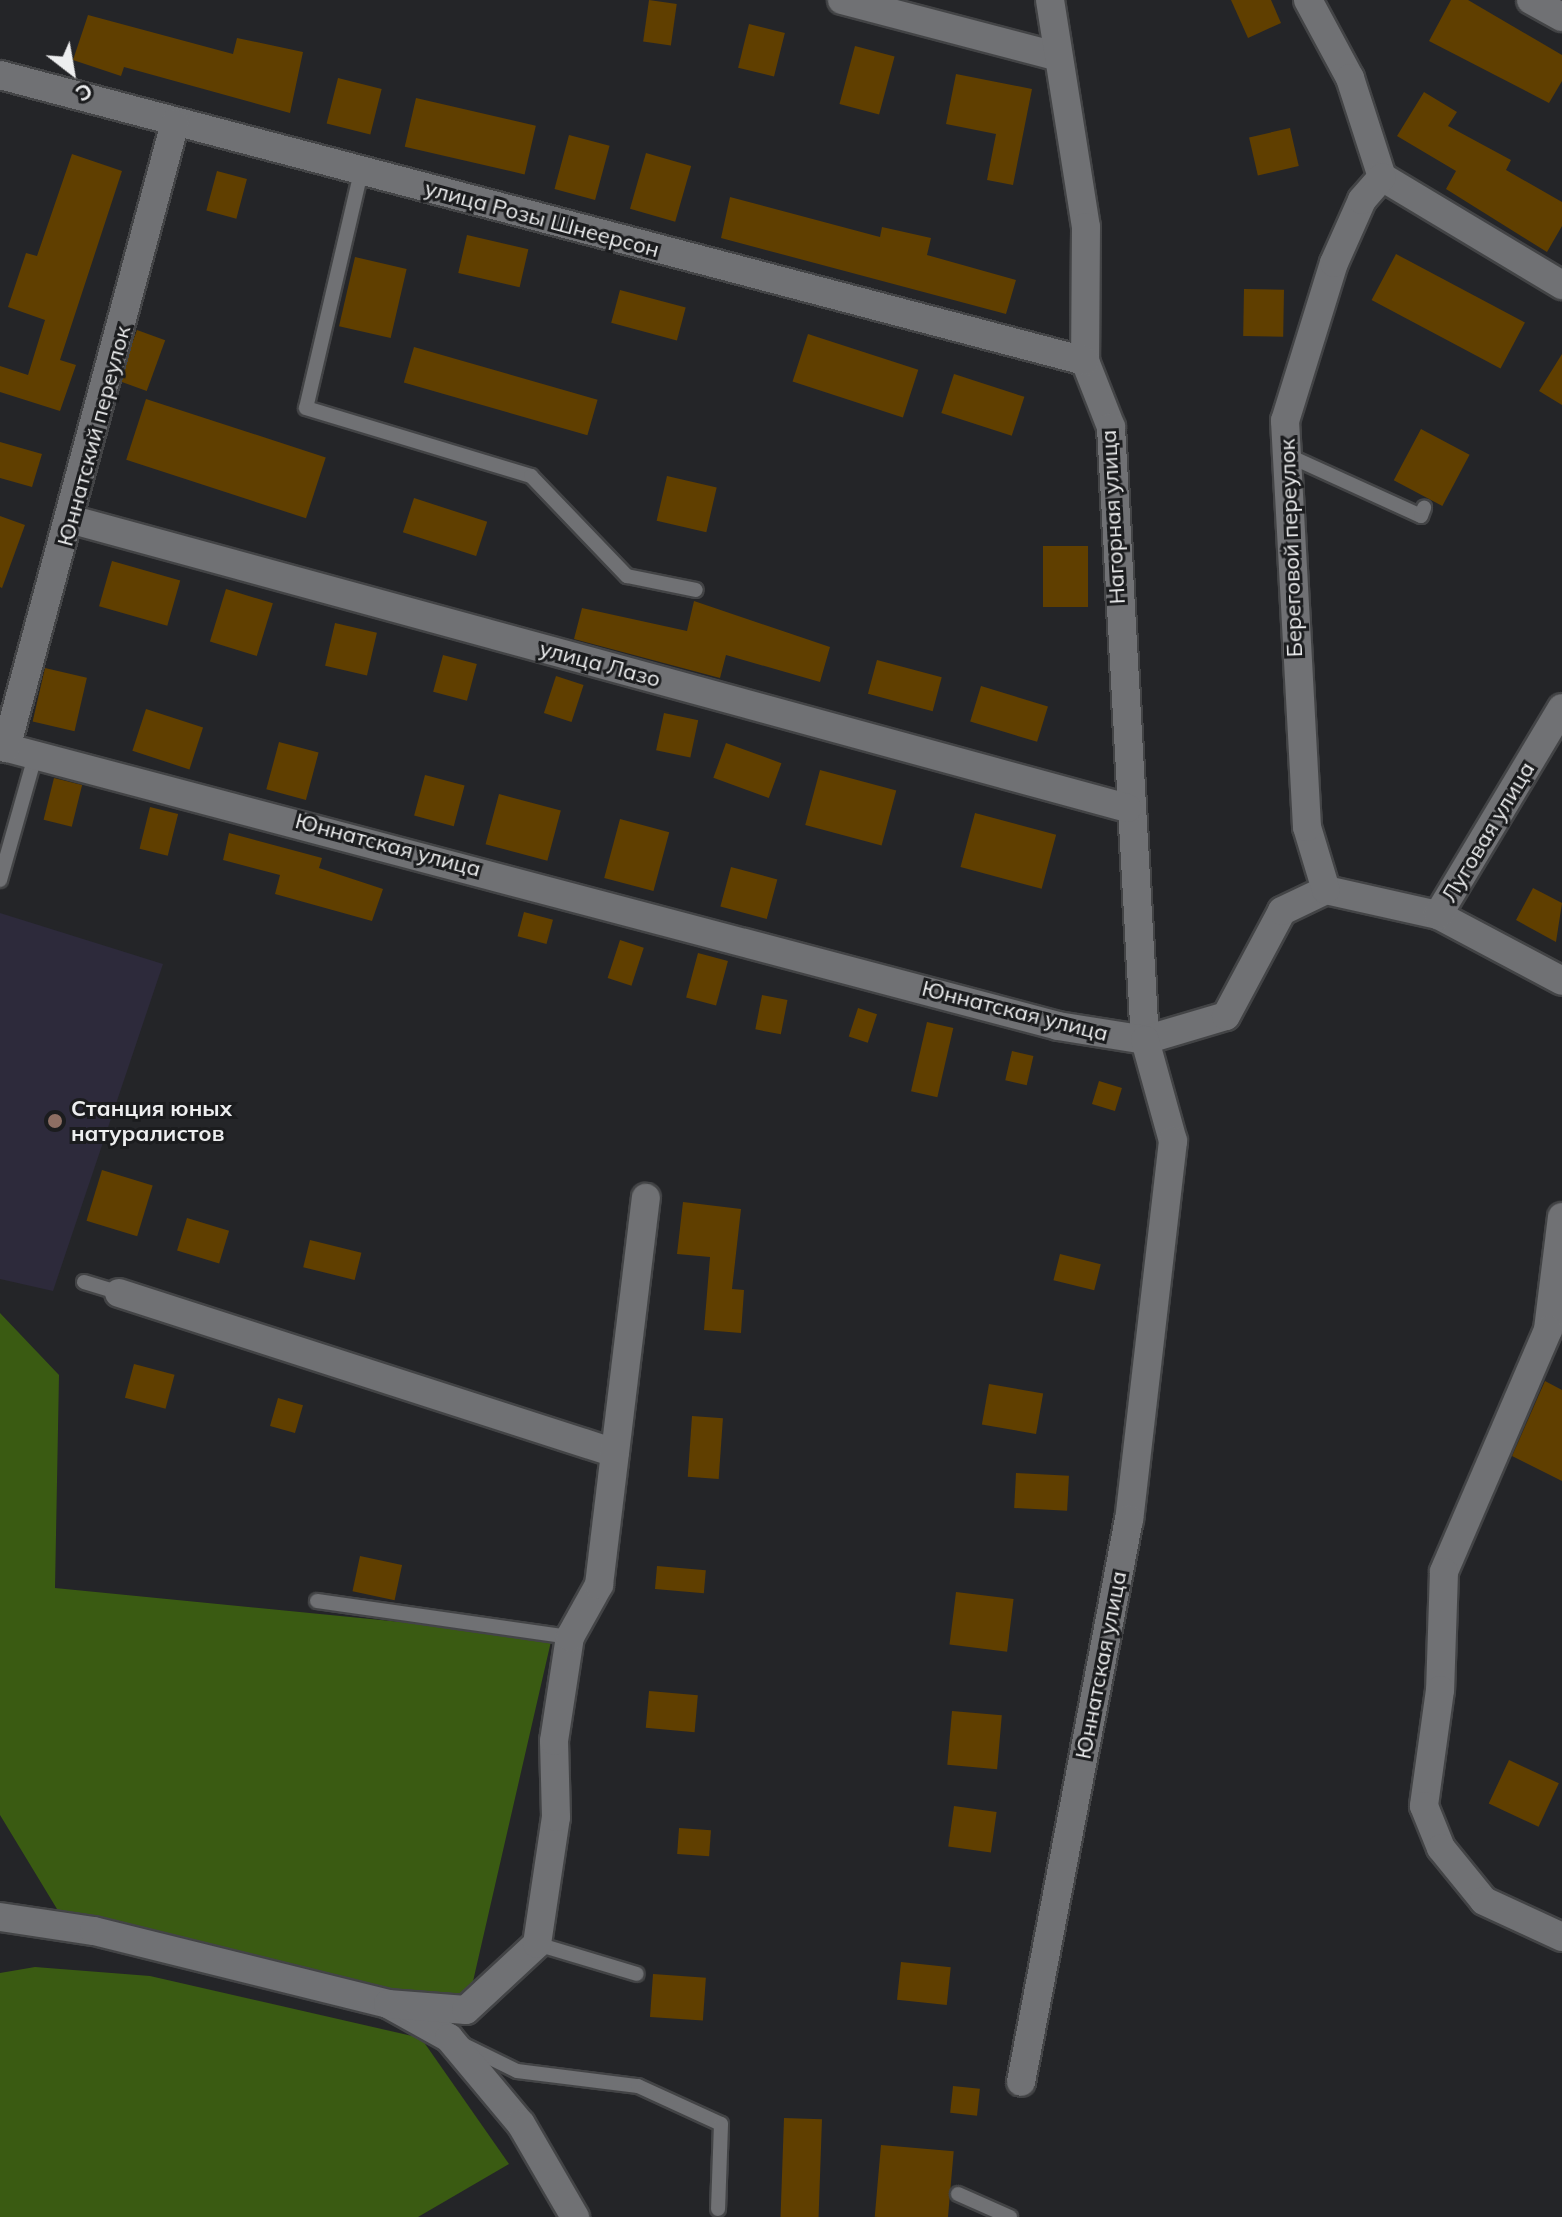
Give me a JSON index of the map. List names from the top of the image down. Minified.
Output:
{"streets":{"street":["улица Розы Шнеерсон","Юннатский переулок","Нагорная улица","Береговой переулок","улица Лазо","Луговая улица","Юннатская улица"]},"crossings":[["улица Розы Шнеерсон","Юннатский переулок"],["улица Розы Шнеерсон","Нагорная улица"],["Юннатский переулок","улица Лазо"],["Юннатский переулок","Юннатская улица"],["Нагорная улица","улица Лазо"],["Нагорная улица","Юннатская улица"]],"places":["Станция юных натуралистов"],"north":"bottom right"}
